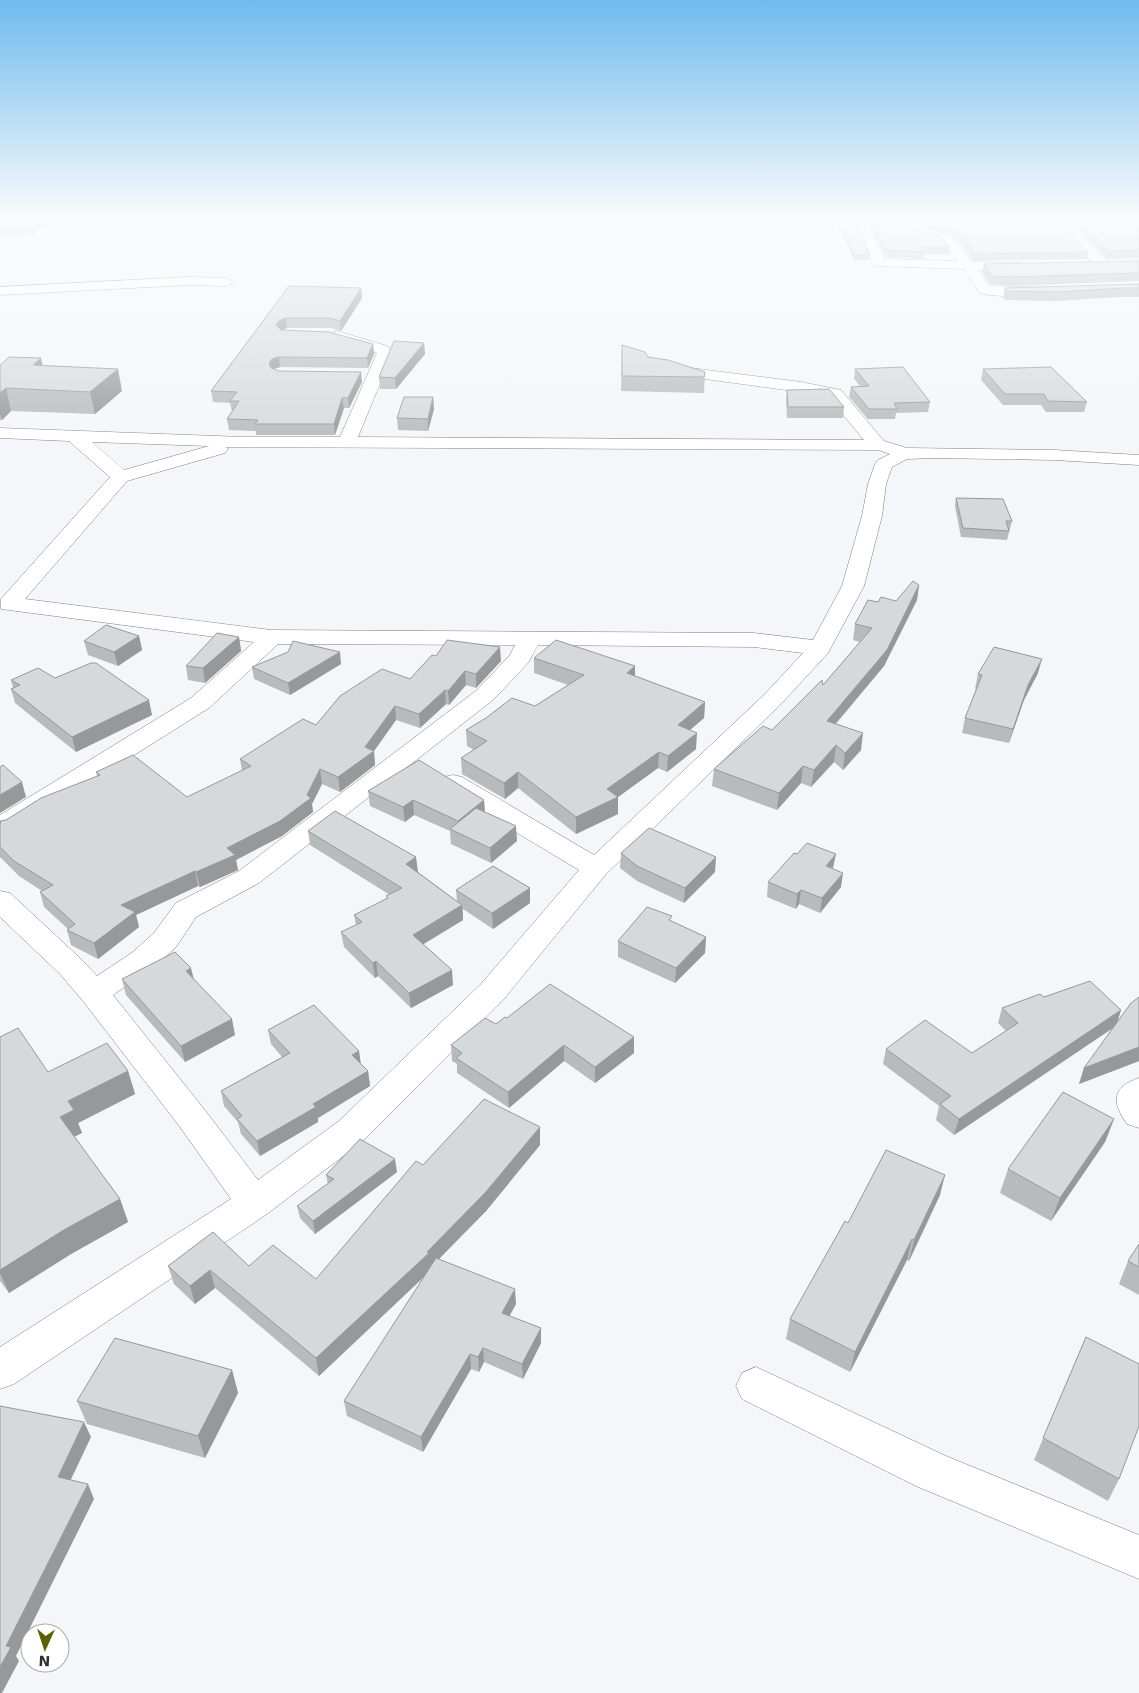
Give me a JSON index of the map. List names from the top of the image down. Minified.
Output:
{"north":"bottom"}
